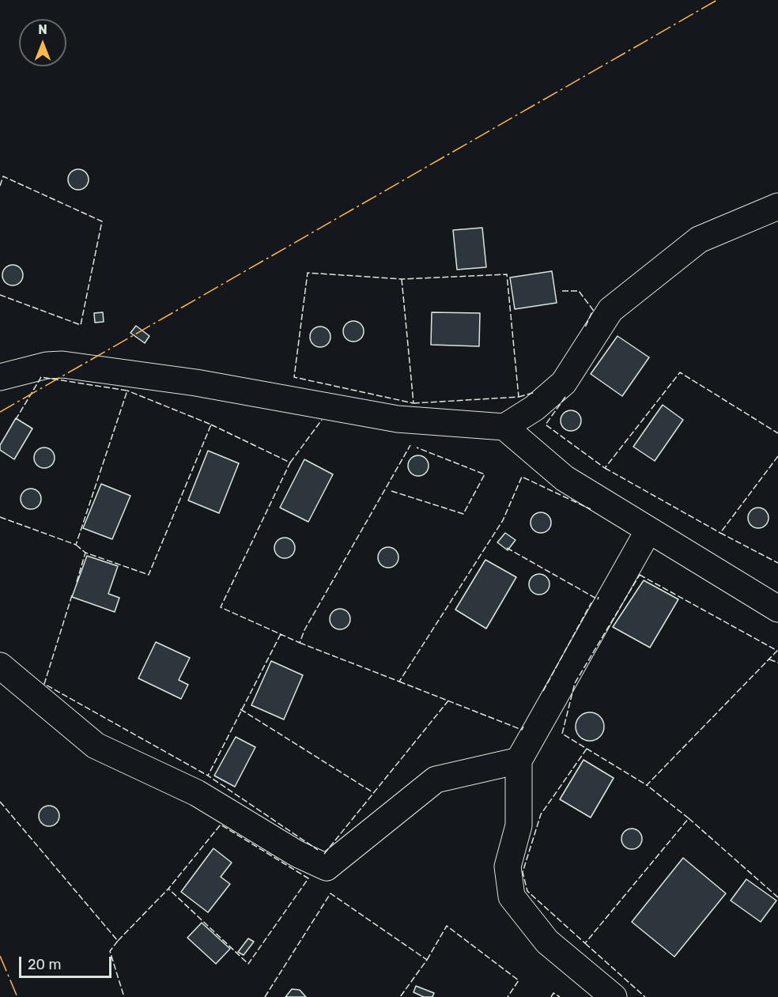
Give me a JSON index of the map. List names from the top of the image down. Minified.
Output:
{"scale_bar":"20 m","north":"top"}
